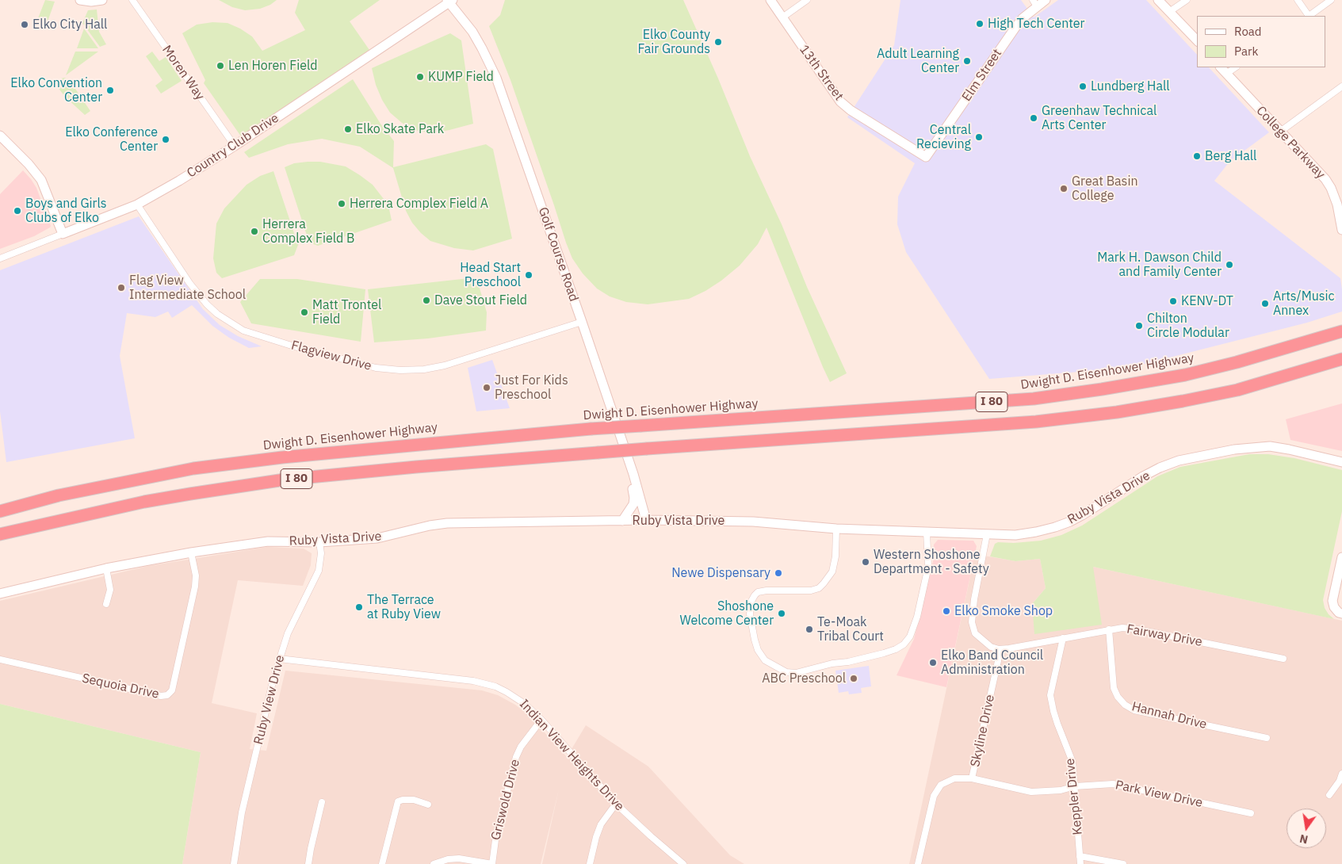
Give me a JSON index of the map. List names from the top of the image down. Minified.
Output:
{"streets":{"highway":["Dwight D. Eisenhower Highway","I 80"],"street":["Moren Way","13th Street","Elm Street","College Parkway","Country Club Drive","Golf Course Road","Flagview Drive","Ruby Vista Drive","Fairway Drive","Sequoia Drive","Ruby View Drive","Hannah Drive","Skyline Drive","Indian View Heights Drive","Park View Drive","Keppler Drive","Griswold Drive"]},"crossings":[["Moren Way","Country Club Drive"],["13th Street","Elm Street"],["Country Club Drive","Golf Course Road"],["Country Club Drive","Flagview Drive"],["Golf Course Road","Flagview Drive"],["Golf Course Road","Ruby Vista Drive"],["Ruby Vista Drive","Sequoia Drive"],["Ruby Vista Drive","Ruby View Drive"],["Fairway Drive","Hannah Drive"],["Fairway Drive","Skyline Drive"],["Fairway Drive","Keppler Drive"],["Ruby View Drive","Indian View Heights Drive"],["Skyline Drive","Park View Drive"],["Indian View Heights Drive","Griswold Drive"],["Park View Drive","Keppler Drive"]],"places":["High Tech Center","Elko City Hall","Elko County Fair Grounds","Adult Learning Center","Len Horen Field","KUMP Field","Lundberg Hall","Elko Convention Center","Greenhaw Technical Arts Center","Elko Skate Park","Central Recieving","Elko Conference Center","Berg Hall","Great Basin College","Herrera Complex Field A","Boys and Girls Clubs of Elko","Herrera Complex Field B","Mark H. Dawson Child and Family Center","Head Start Preschool","Flag View Intermediate School","Dave Stout Field","KENV-DT","Arts/Music Annex","Matt Trontel Field","Chilton Circle Modular","Just For Kids Preschool","Western Shoshone Department - Safety","Newe Dispensary","The Terrace at Ruby View","Elko Smoke Shop","Shoshone Welcome Center","Te-Moak Tribal Court","Elko Band Council Administration","ABC Preschool"],"legend":["Road","Park"],"north":"bottom"}
